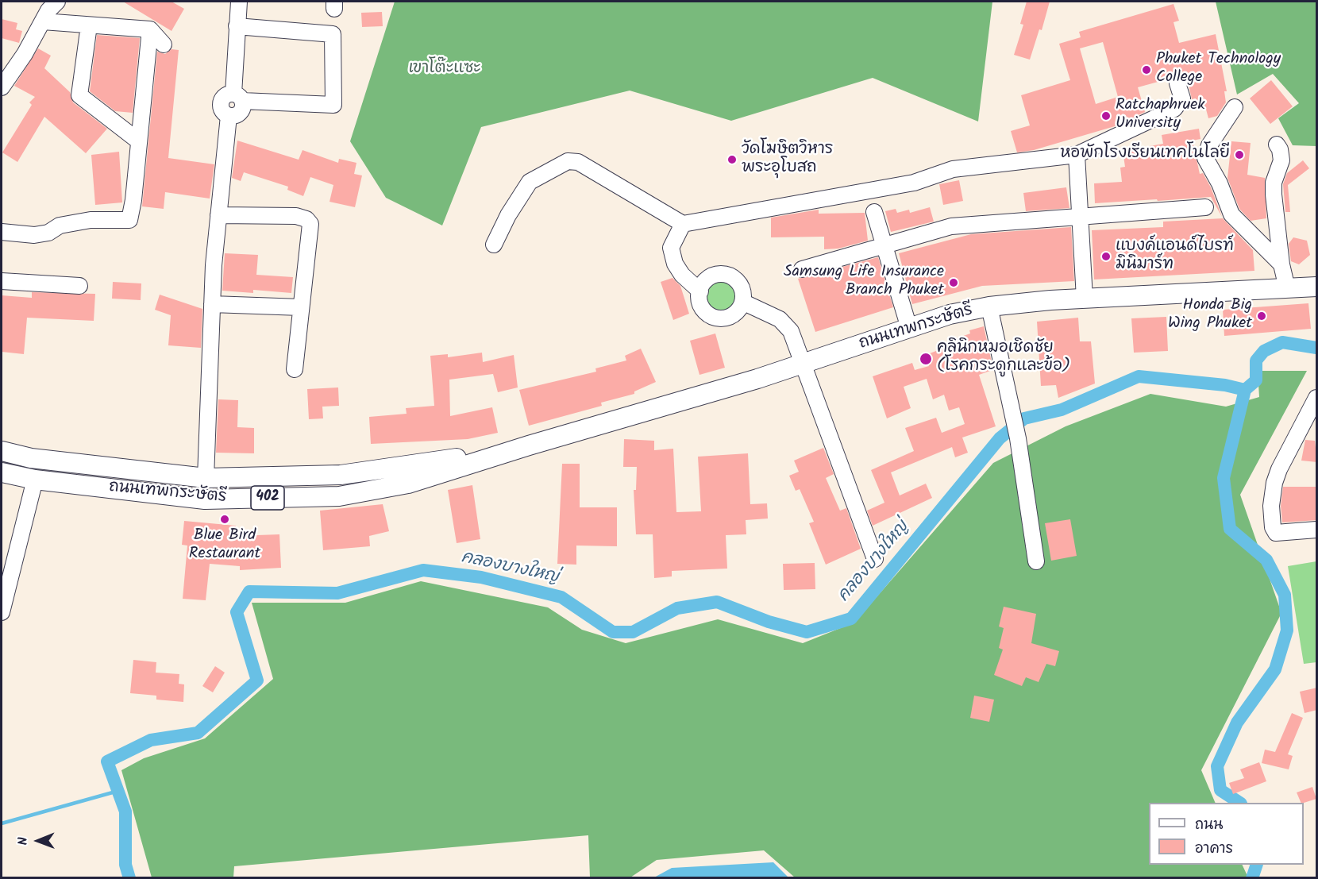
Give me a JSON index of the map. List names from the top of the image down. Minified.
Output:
{"streets":{"main road":["ถนนเทพกระษัตรี","402"]},"water":["คลองบางใหญ่"],"parks":["เขาโต๊ะแซะ"],"places":["Phuket Technology College","Ratchaphruek University","หอพักโรงเรียนเทคโนโลยี","วัดโฆษิตวิหาร พระอุโบสถ","แบงค์แอนด์ไบรท์ มินิมาร์ท","Samsung Life Insurance Branch Phuket","Honda Big Wing Phuket","คลินิกหมอเชิดชัย (โรคกระดูกและข้อ)","Blue Bird Restaurant"],"legend":["ถนน","อาคาร"],"north":"left"}
